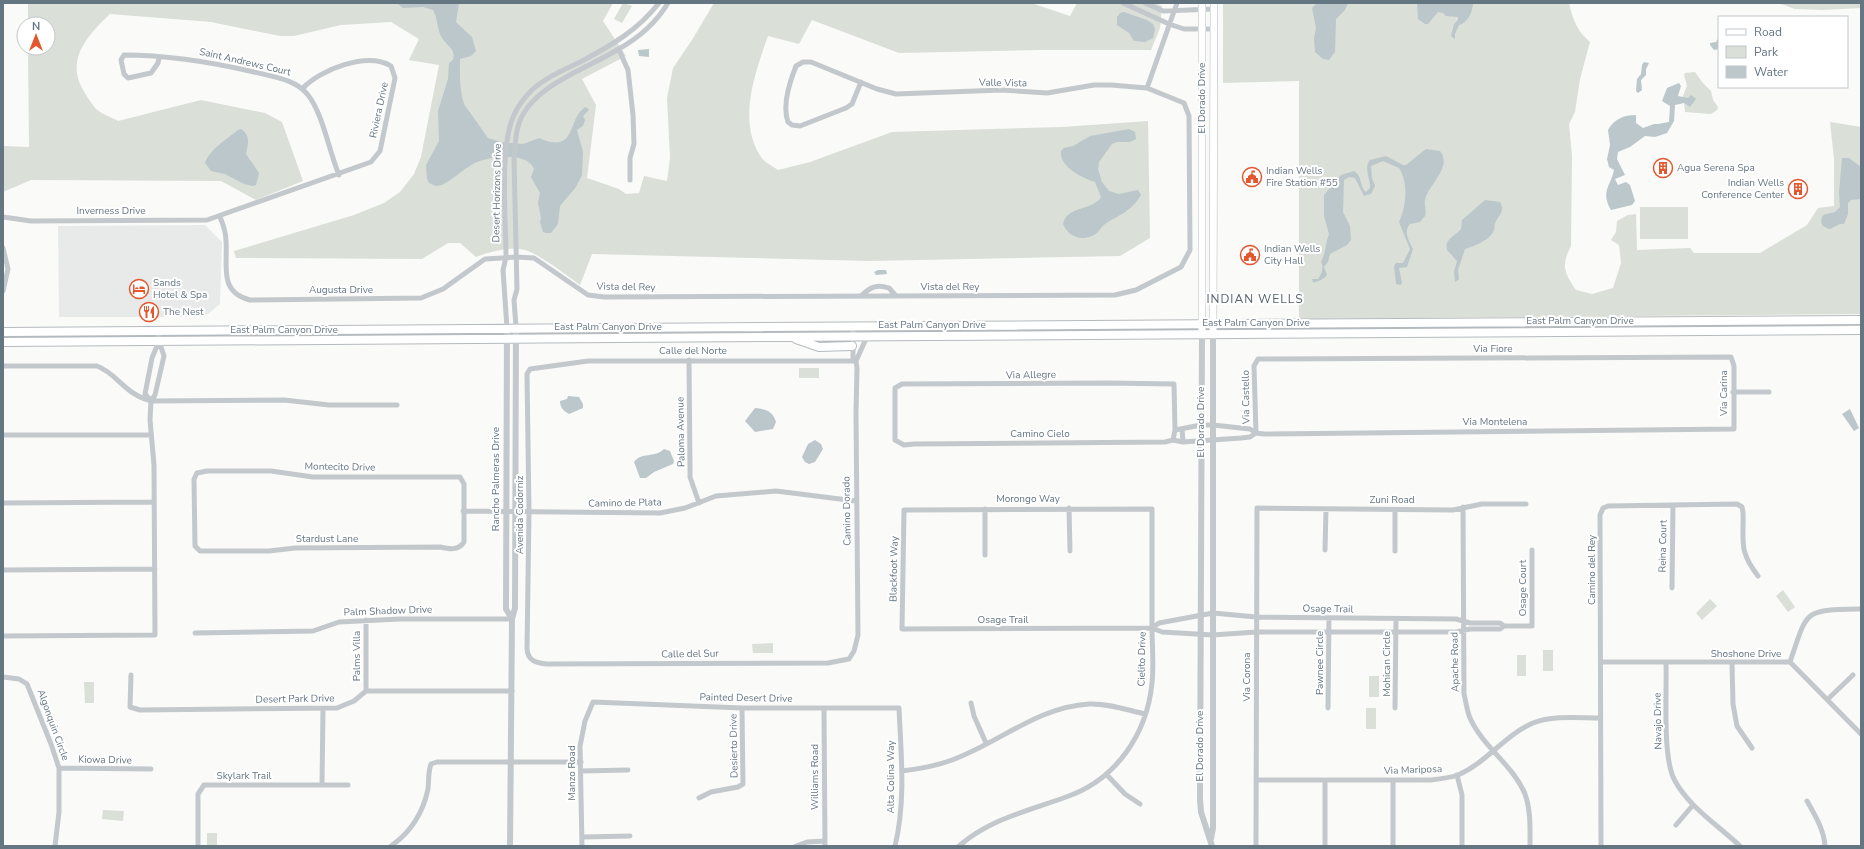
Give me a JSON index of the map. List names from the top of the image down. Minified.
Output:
{"streets":{"main road":["El Dorado Drive","East Palm Canyon Drive"],"street":["Saint Andrews Court","Valle Vista","Riviera Drive","Desert Horizons Drive","Inverness Drive","Vista del Rey","Augusta Drive","Via Fiore","Calle del Norte","Via Allegre","Via Carina","Via Castello","Via Montelena","Paloma Avenue","Camino Cielo","Montecito Drive","Rancho Palmeras Drive","Morongo Way","Zuni Road","Camino de Plata","Camino Dorado","Avenida Codorniz","Stardust Lane","Reina Court","Blackfoot Way","Camino del Rey","Osage Court","Osage Trail","Palm Shadow Drive","Calle del Sur","Shoshone Drive","Palms Villa","Cielito Drive","Apache Road","Pawnee Circle","Mohican Circle","Via Corona","Painted Desert Drive","Desert Park Drive","Navajo Drive","Algonquin Circle","Desierto Drive","Kiowa Drive","Via Mariposa","Manzo Road","Skylark Trail","Williams Road","Alta Colina Way"]},"crossings":[["Saint Andrews Court","Riviera Drive"],["Valle Vista","Vista del Rey"],["El Dorado Drive","East Palm Canyon Drive"],["El Dorado Drive","Via Montelena"],["El Dorado Drive","Osage Trail"],["Riviera Drive","Inverness Drive"],["Riviera Drive","Augusta Drive"],["Desert Horizons Drive","Vista del Rey"],["Desert Horizons Drive","Augusta Drive"],["Desert Horizons Drive","East Palm Canyon Drive"],["Desert Horizons Drive","Rancho Palmeras Drive"],["Inverness Drive","Augusta Drive"],["Vista del Rey","Augusta Drive"],["East Palm Canyon Drive","Rancho Palmeras Drive"],["East Palm Canyon Drive","Camino Dorado"],["Via Fiore","Via Carina"],["Via Fiore","Via Castello"],["Calle del Norte","Paloma Avenue"],["Calle del Norte","Camino Dorado"],["Calle del Norte","Avenida Codorniz"],["Via Allegre","Via Montelena"],["Via Allegre","Camino Cielo"],["Via Carina","Via Montelena"],["Via Castello","Via Montelena"],["Via Montelena","Camino Cielo"],["Paloma Avenue","Camino de Plata"],["Montecito Drive","Camino de Plata"],["Montecito Drive","Stardust Lane"],["Rancho Palmeras Drive","Camino de Plata"],["Rancho Palmeras Drive","Palm Shadow Drive"],["Morongo Way","Blackfoot Way"],["Morongo Way","Cielito Drive"],["Zuni Road","Apache Road"],["Zuni Road","Via Corona"],["Camino de Plata","Camino Dorado"],["Camino de Plata","Avenida Codorniz"],["Camino de Plata","Stardust Lane"],["Camino Dorado","Calle del Sur"],["Avenida Codorniz","Calle del Sur"],["Reina Court","Camino del Rey"],["Blackfoot Way","Osage Trail"],["Camino del Rey","Shoshone Drive"],["Camino del Rey","Via Mariposa"],["Osage Court","Osage Trail"],["Osage Trail","Cielito Drive"],["Osage Trail","Apache Road"],["Osage Trail","Pawnee Circle"],["Osage Trail","Mohican Circle"],["Osage Trail","Via Corona"],["Palm Shadow Drive","Palms Villa"],["Shoshone Drive","Navajo Drive"],["Palms Villa","Desert Park Drive"],["Apache Road","Via Mariposa"],["Via Corona","Via Mariposa"],["Painted Desert Drive","Desierto Drive"],["Painted Desert Drive","Manzo Road"],["Painted Desert Drive","Williams Road"],["Painted Desert Drive","Alta Colina Way"],["Algonquin Circle","Kiowa Drive"]],"districts":["INDIAN WELLS"],"places":{"building":["Agua Serena Spa","Indian Wells Conference Center"],"public building":["Indian Wells Fire Station #55","Indian Wells City Hall"],"hotel":["Sands Hotel & Spa"],"restaurant":["The Nest"]},"legend":["Road","Park","Water"],"north":"top"}
